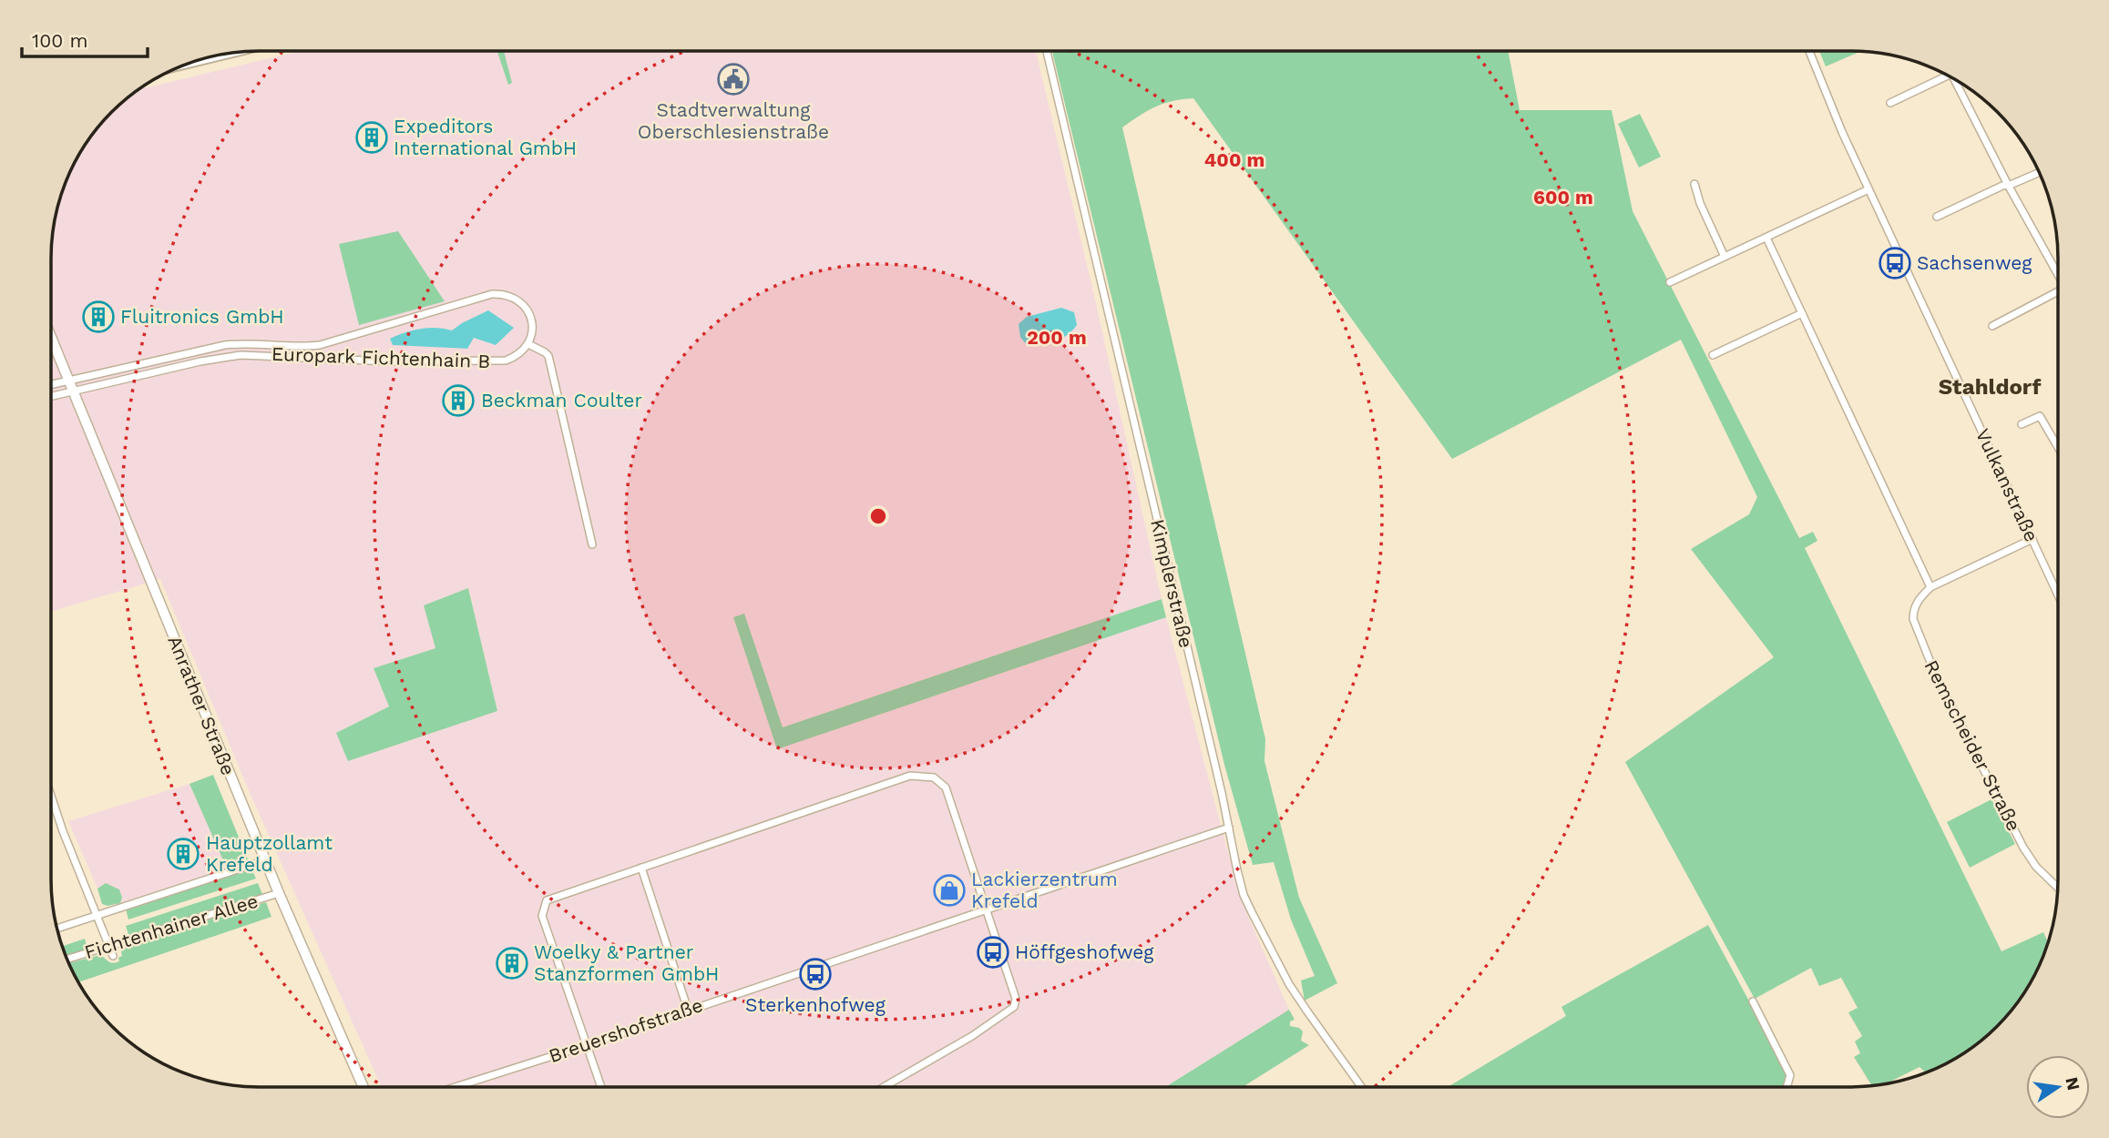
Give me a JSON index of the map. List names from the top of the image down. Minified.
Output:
{"streets":{"main road":["Anrather Straße"],"street":["Europark Fichtenhain B","Vulkanstraße","Kimplerstraße","Remscheider Straße","Fichtenhainer Allee","Breuershofstraße"]},"crossings":[["Europark Fichtenhain B","Anrather Straße"],["Kimplerstraße","Breuershofstraße"],["Anrather Straße","Fichtenhainer Allee"]],"districts":["Stahldorf"],"places":{"public building":["Stadtverwaltung Oberschlesienstraße"],"building":["Expeditors International GmbH","Fluitronics GmbH","Beckman Coulter","Hauptzollamt Krefeld","Woelky & Partner Stanzformen GmbH"],"bus stop":["Sachsenweg","Höffgeshofweg","Sterkenhofweg"],"shop":["Lackierzentrum Krefeld"]},"scale_bar":"100 m","north":"right","rings":["400 m","600 m","200 m"]}
